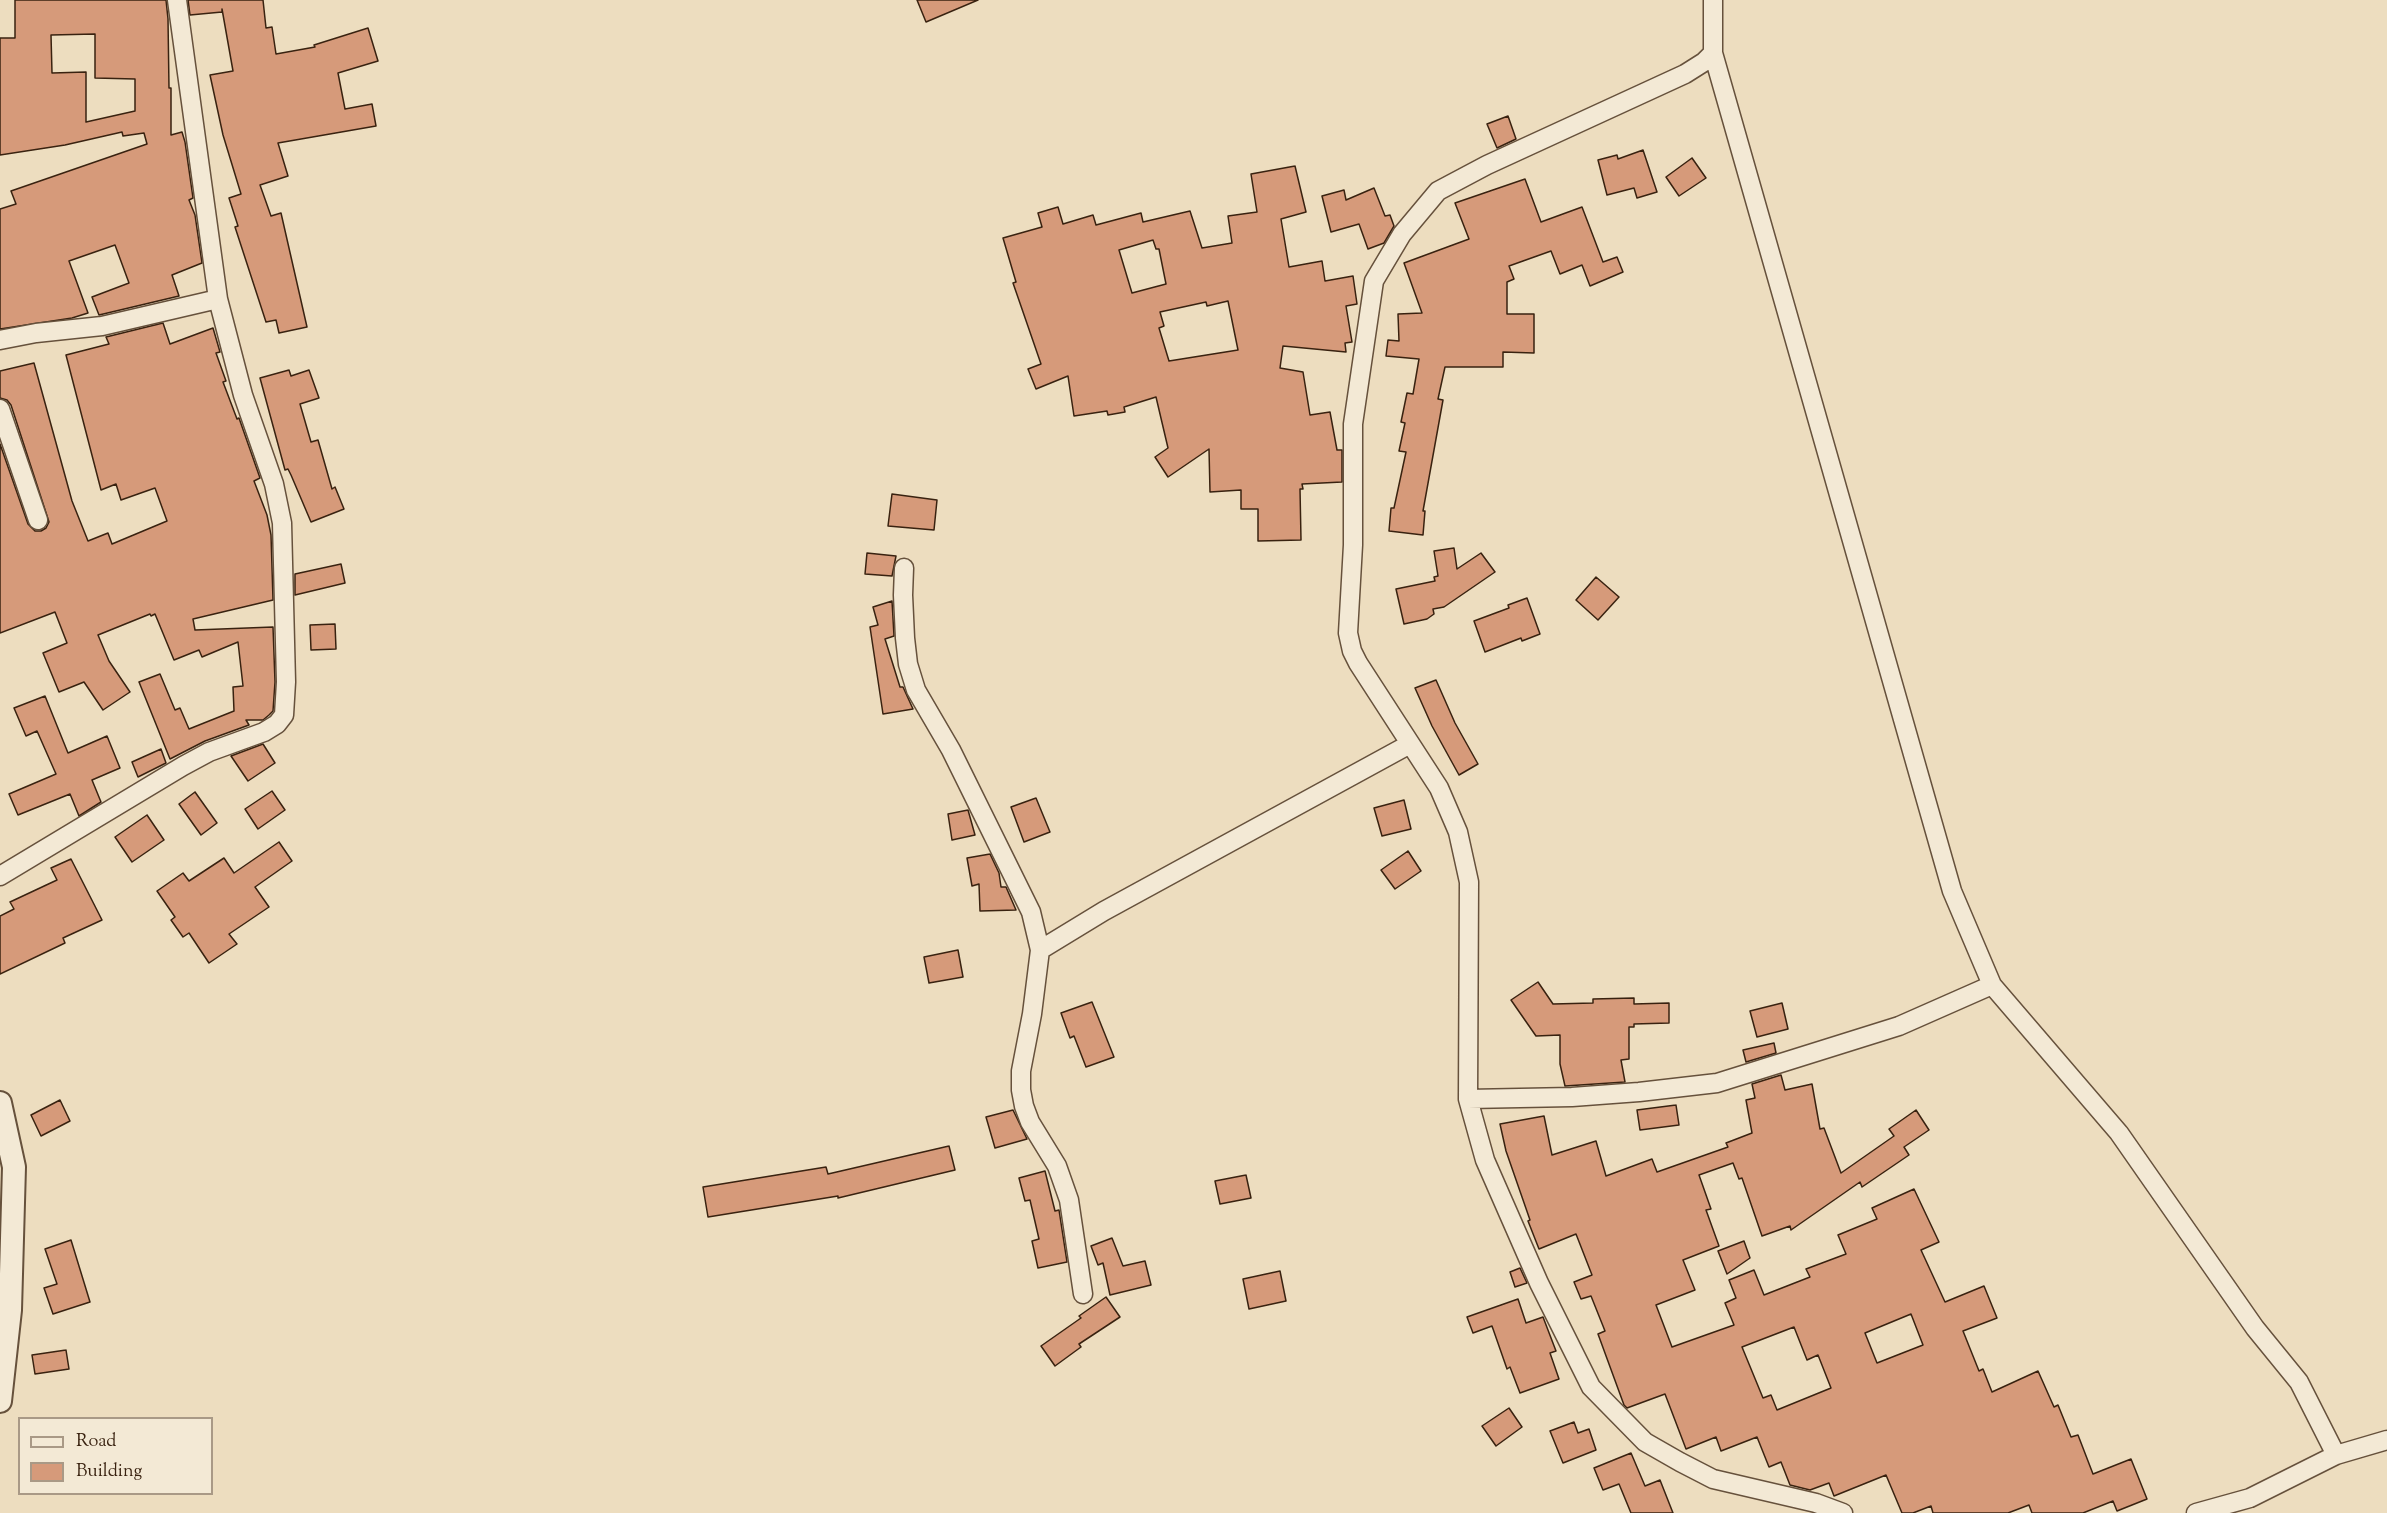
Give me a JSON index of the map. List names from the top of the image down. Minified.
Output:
{"legend":["Road","Building"]}
